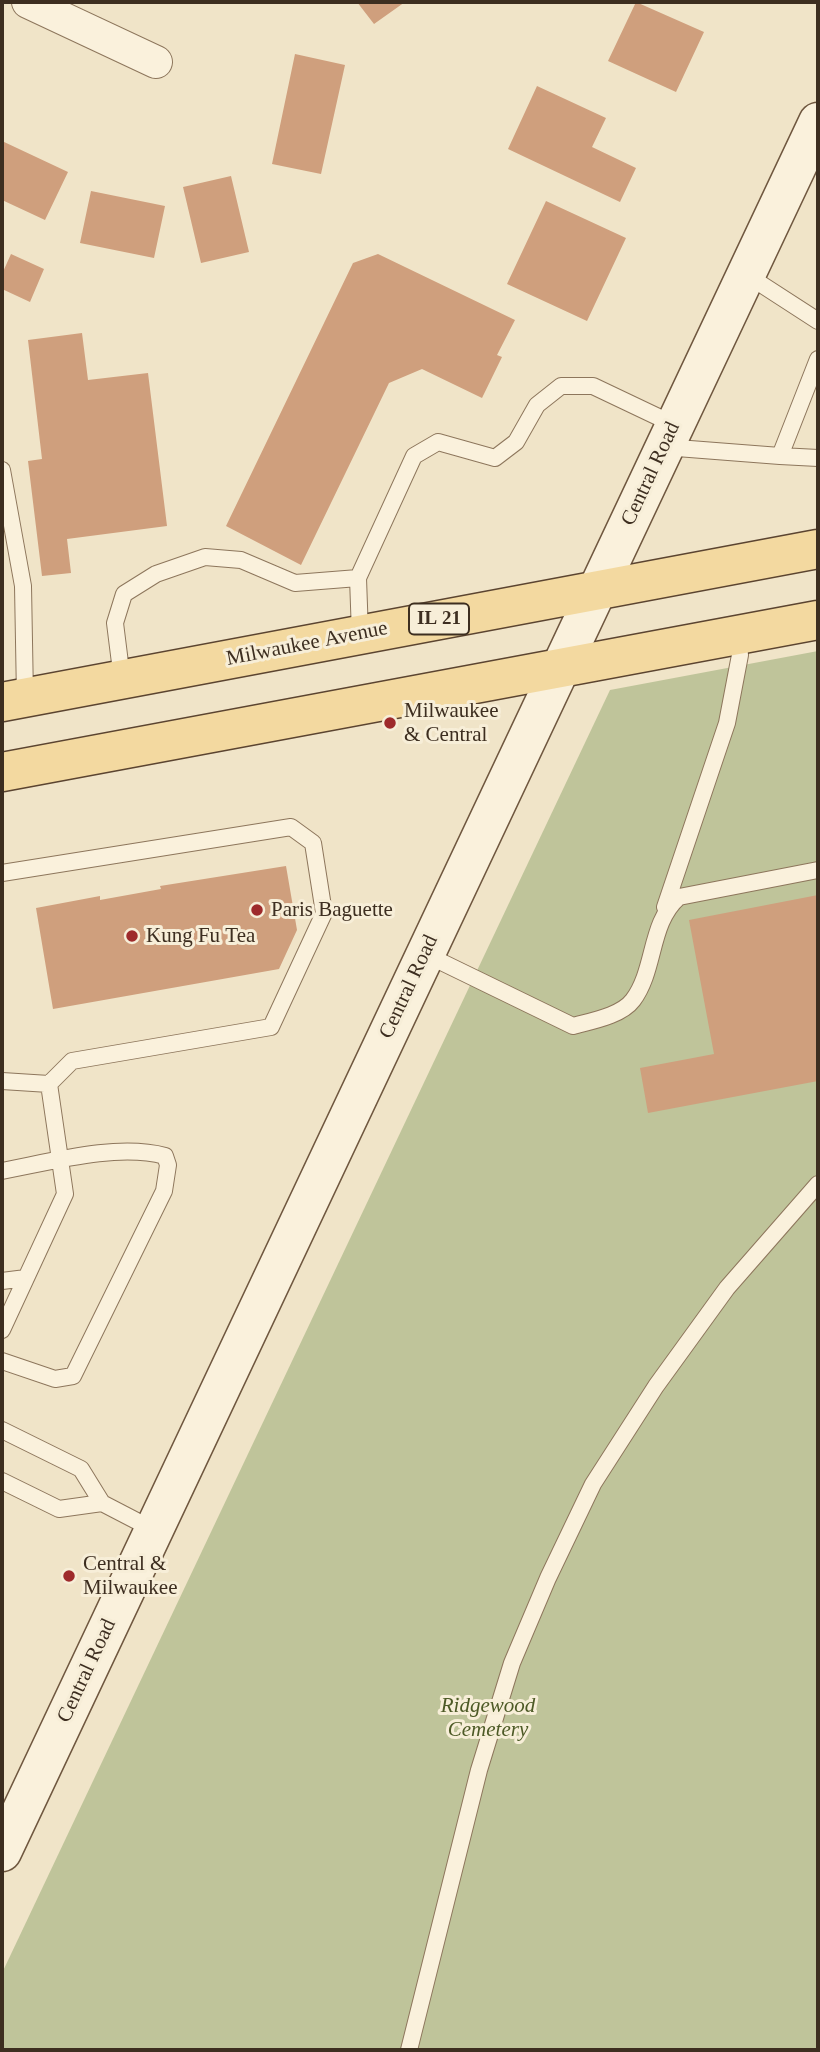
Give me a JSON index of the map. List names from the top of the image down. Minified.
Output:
{"streets":{"main road":["Central Road","IL 21","Milwaukee Avenue"]},"crossings":[["Central Road","Milwaukee Avenue"]],"parks":["Ridgewood Cemetery"],"places":["Milwaukee & Central","Paris Baguette","Kung Fu Tea","Central & Milwaukee"]}
